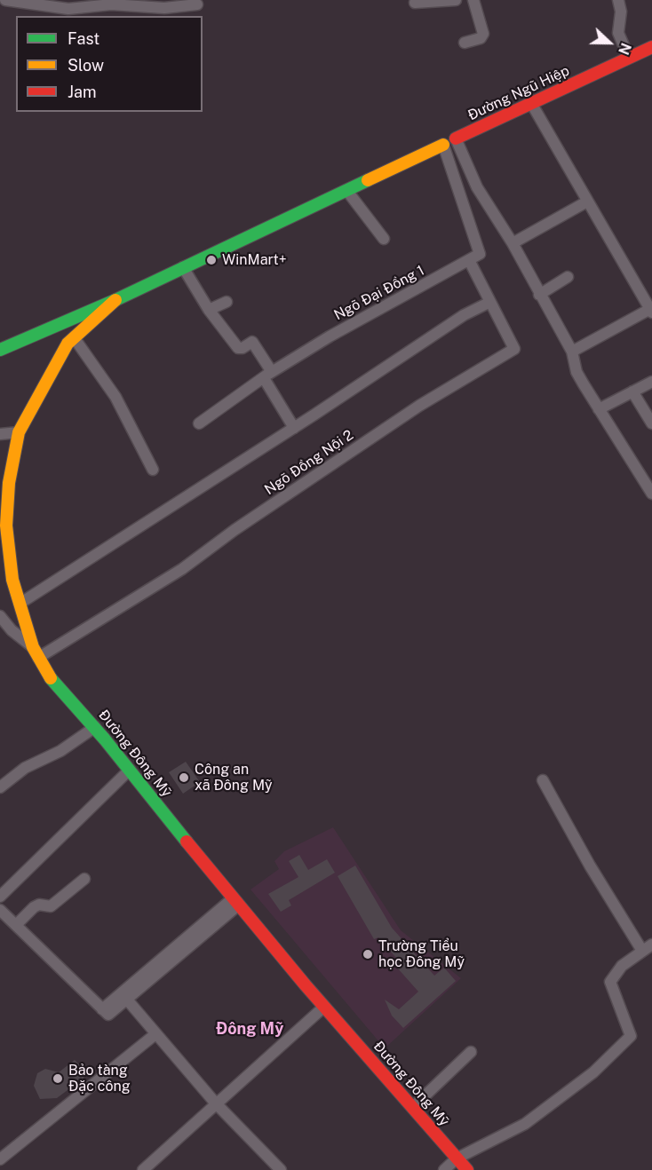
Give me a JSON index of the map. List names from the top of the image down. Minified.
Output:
{"streets":{"street":["Đường Ngũ Hiệp","Ngõ Đại Đồng 1","Ngõ Đồng Nội 2","Đường Đông Mỹ"]},"crossings":[["Ngõ Đại Đồng 1","Ngõ Đồng Nội 2"],["Ngõ Đồng Nội 2","Đường Đông Mỹ"]],"districts":["Đông Mỹ"],"places":["WinMart+","Công an xã Đông Mỹ","Trường Tiểu học Đông Mỹ","Bảo tàng Đặc công"],"legend":["Fast","Slow","Jam"],"north":"right"}
